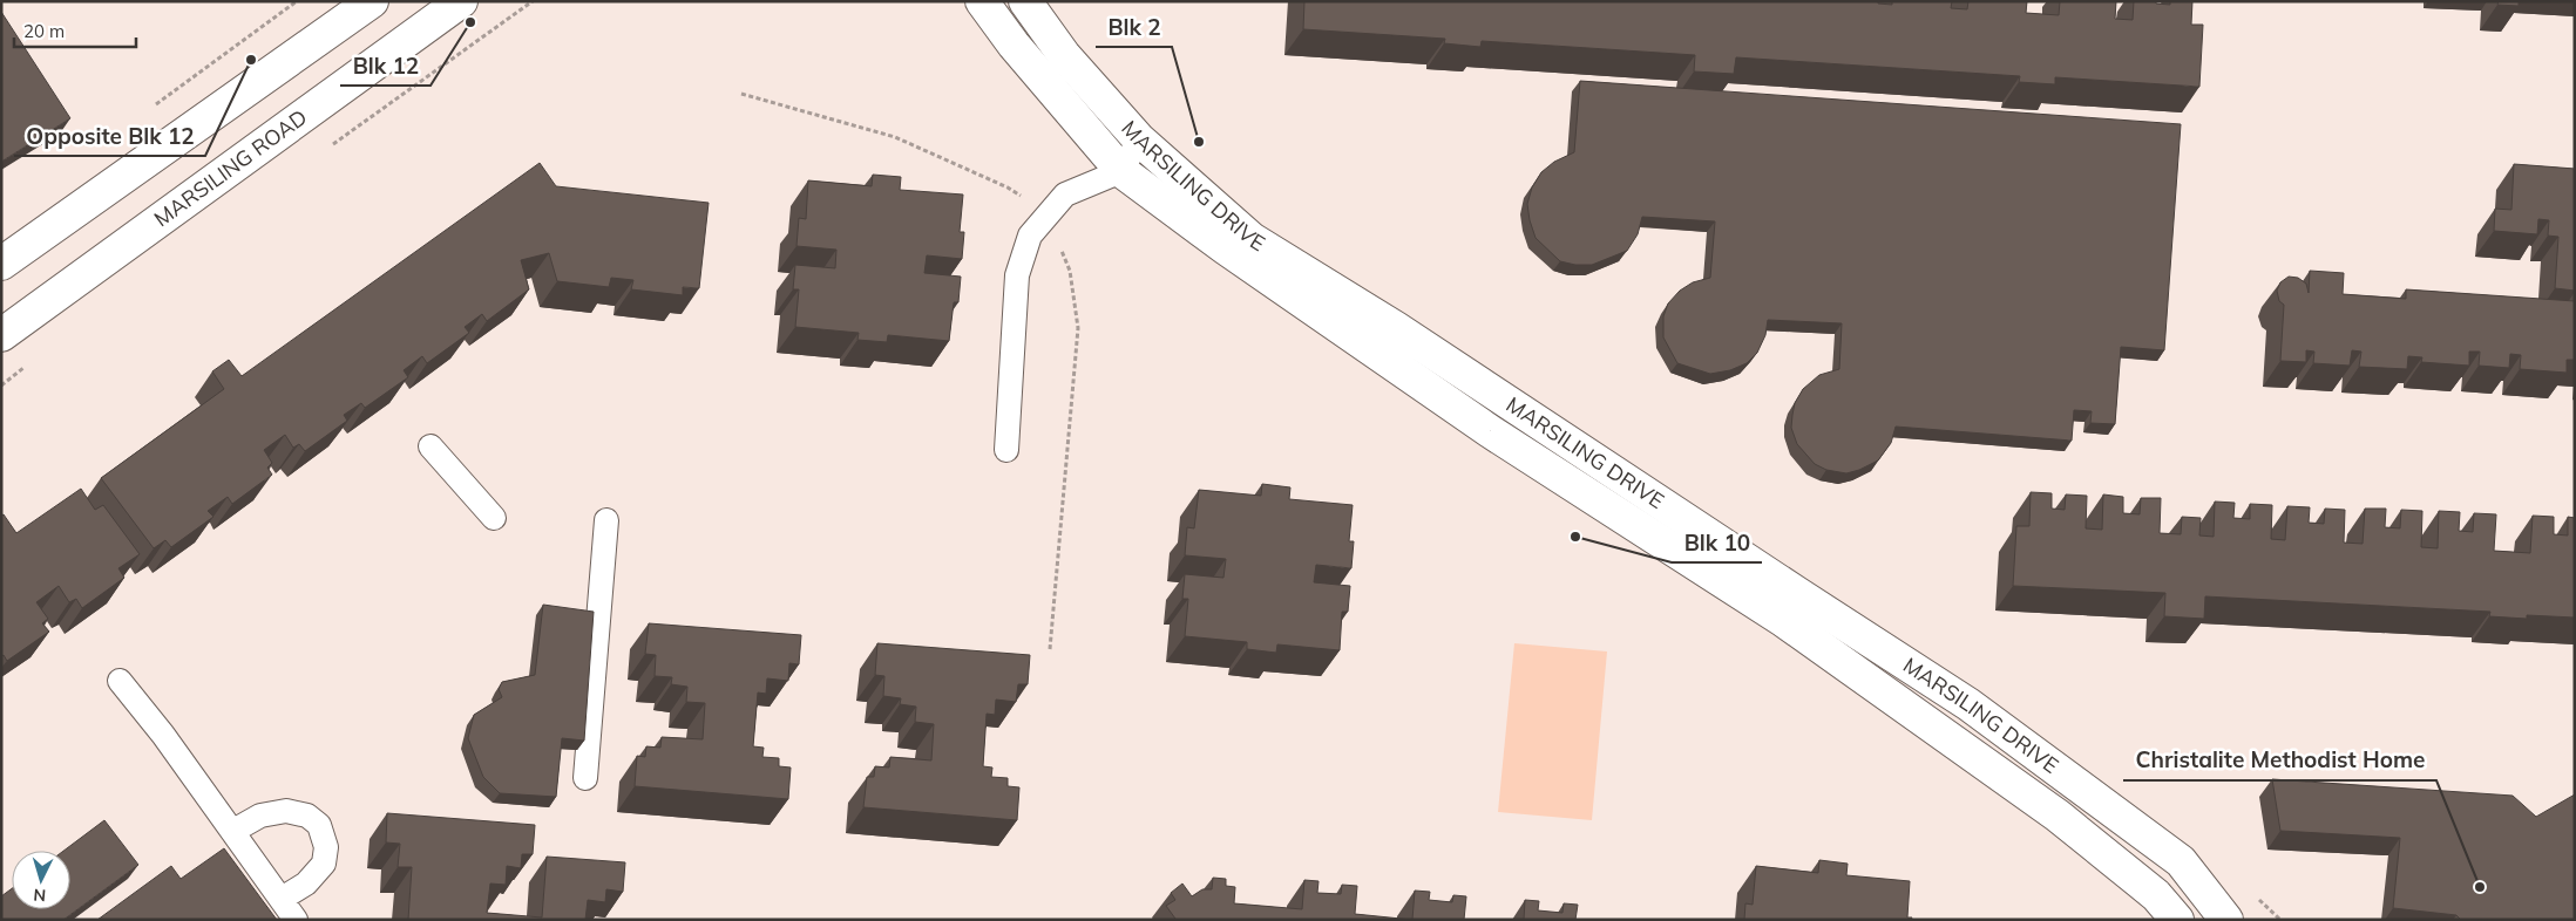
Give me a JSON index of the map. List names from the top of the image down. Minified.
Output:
{"streets":{"street":["MARSILING ROAD","MARSILING DRIVE"]},"places":["Blk 12","Opposite Blk 12","Blk 2","Blk 10","Christalite Methodist Home"],"scale_bar":"20 m","north":"bottom"}
